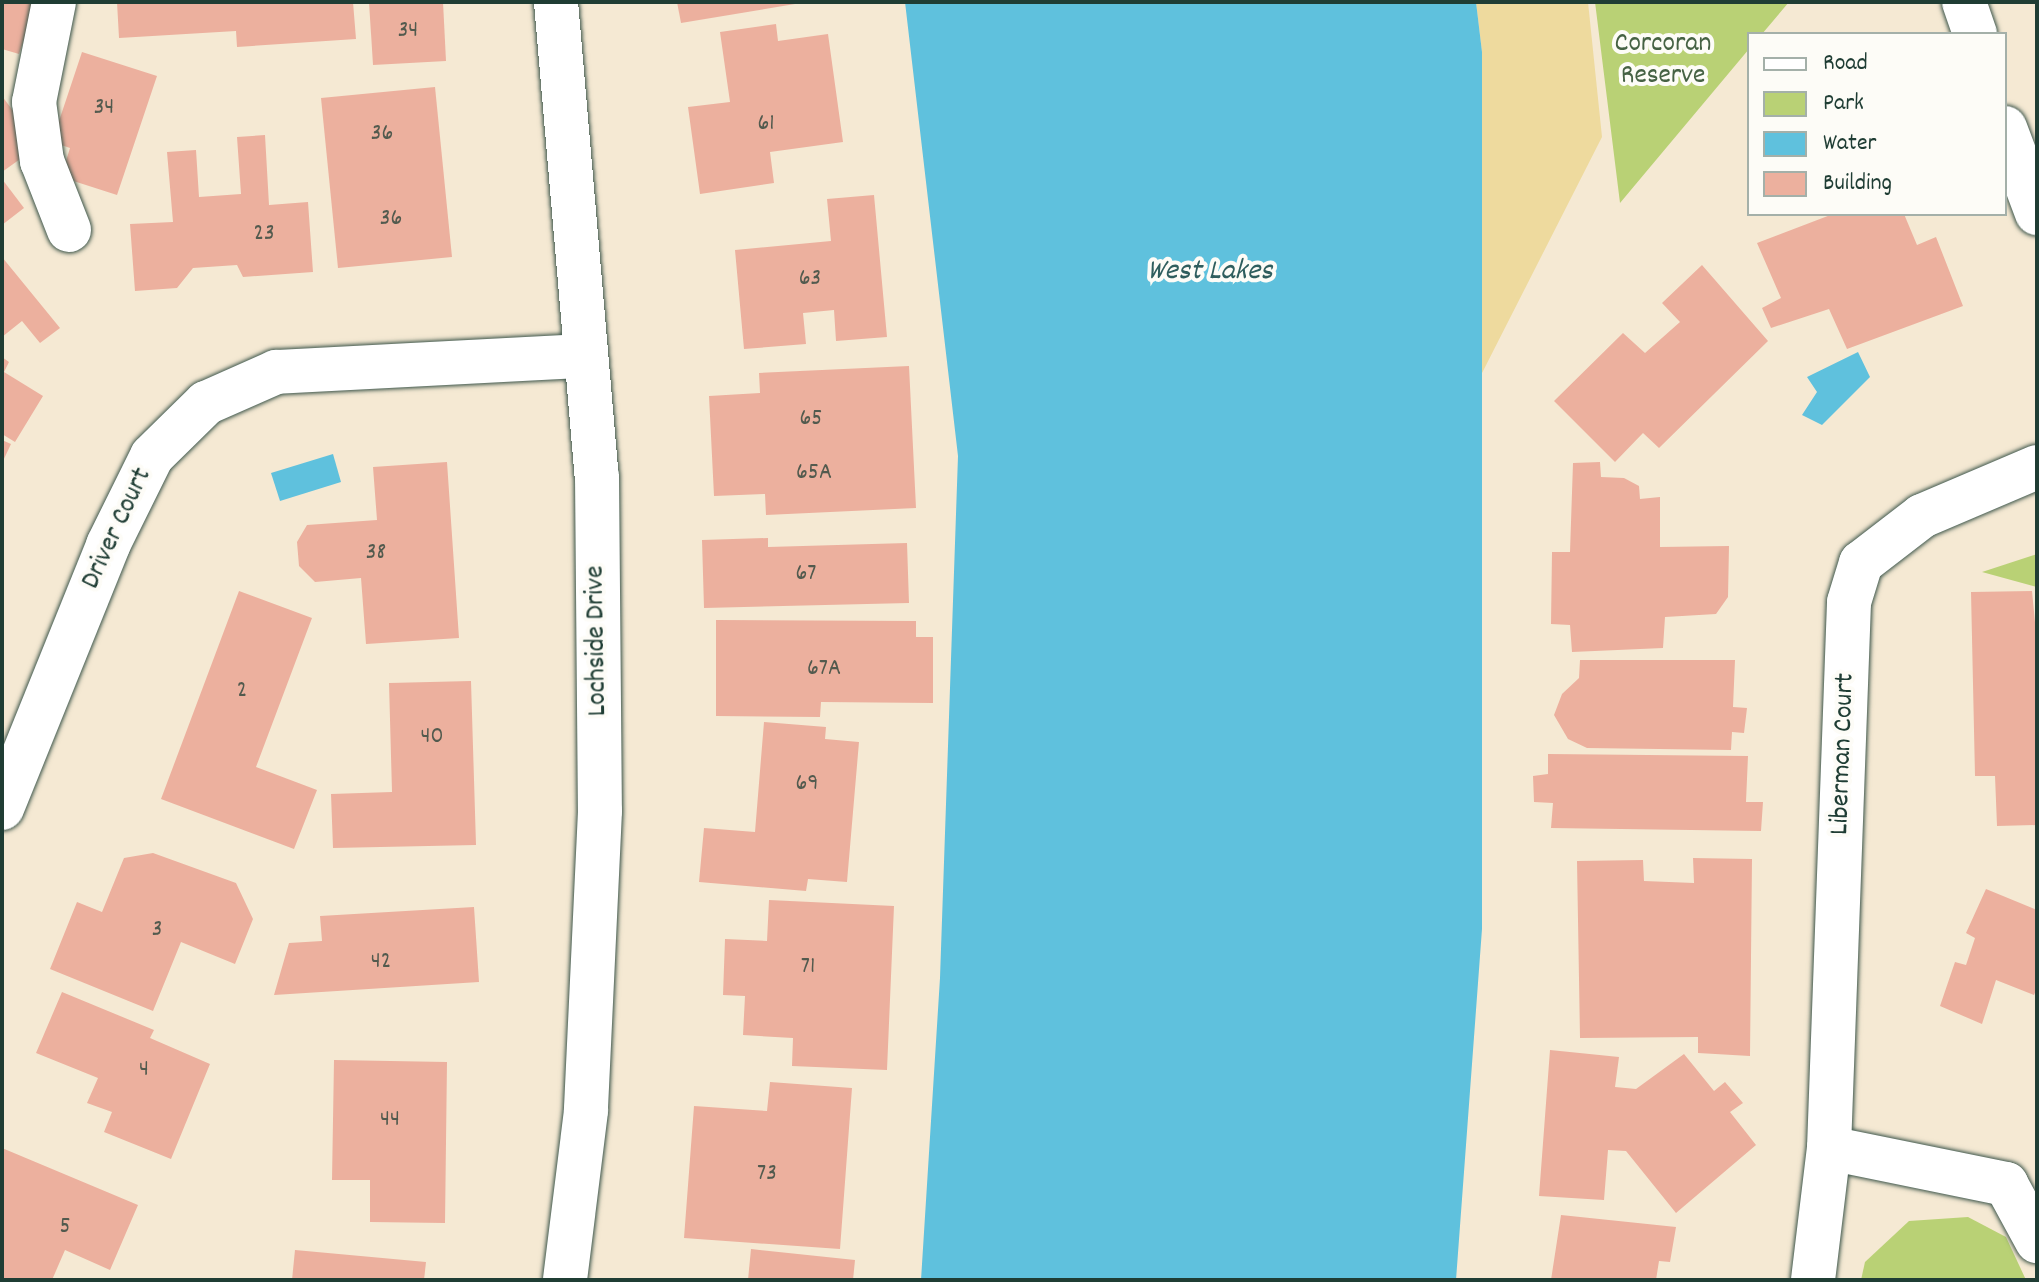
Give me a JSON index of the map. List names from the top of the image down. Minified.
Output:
{"streets":{"street":["Driver Court","Lochside Drive","Liberman Court"]},"crossings":[["Driver Court","Lochside Drive"]],"water":["West Lakes"],"parks":["Corcoran Reserve"],"house_numbers":["34","34","61","36","36","23","63","65","65A","38","67","67A","2","40","69","3","42","71","4","44","73","5"],"legend":["Road","Park","Water","Building"]}
